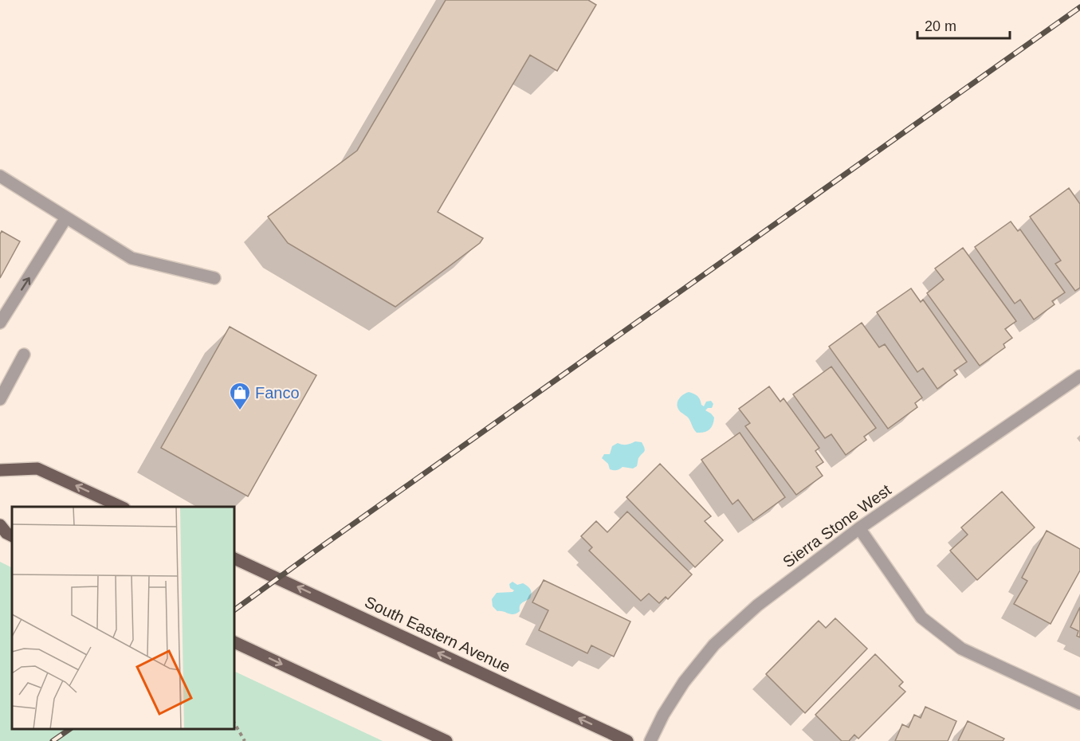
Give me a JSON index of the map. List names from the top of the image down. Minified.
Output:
{"streets":{"main road":["South Eastern Avenue"],"street":["Sierra Stone West"]},"places":{"shop":["Fanco"]},"scale_bar":"20 m"}
